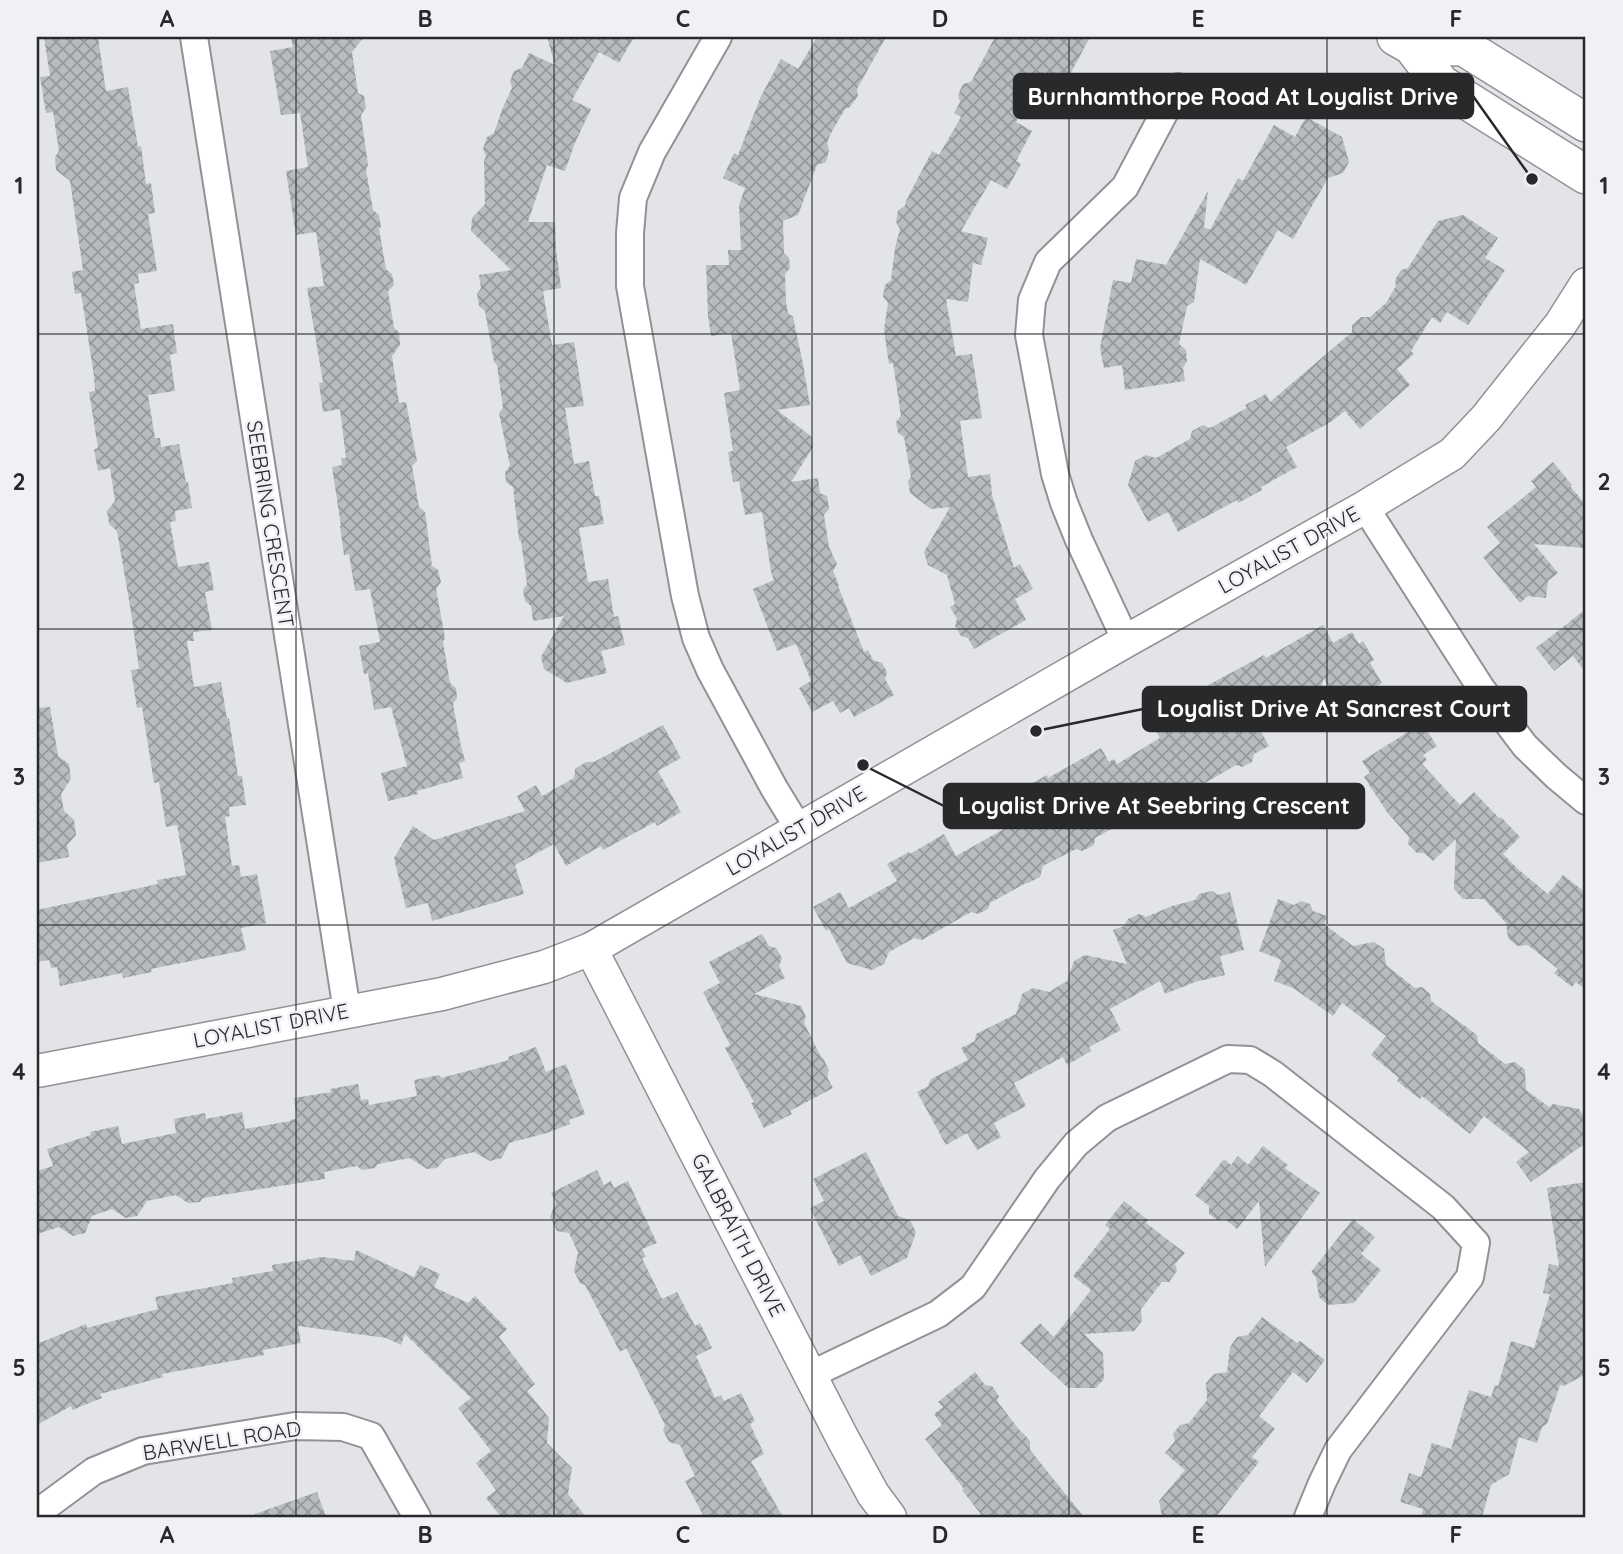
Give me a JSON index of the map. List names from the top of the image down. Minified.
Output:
{"streets":{"street":["SEEBRING CRESCENT","LOYALIST DRIVE","GALBRAITH DRIVE","BARWELL ROAD"]},"crossings":[["SEEBRING CRESCENT","LOYALIST DRIVE"],["LOYALIST DRIVE","GALBRAITH DRIVE"]],"places":["Burnhamthorpe Road At Loyalist Drive","Loyalist Drive At Sancrest Court","Loyalist Drive At Seebring Crescent"],"grid":{"columns":["A","B","C","D","E","F"],"rows":["1","2","3","4","5"]}}
